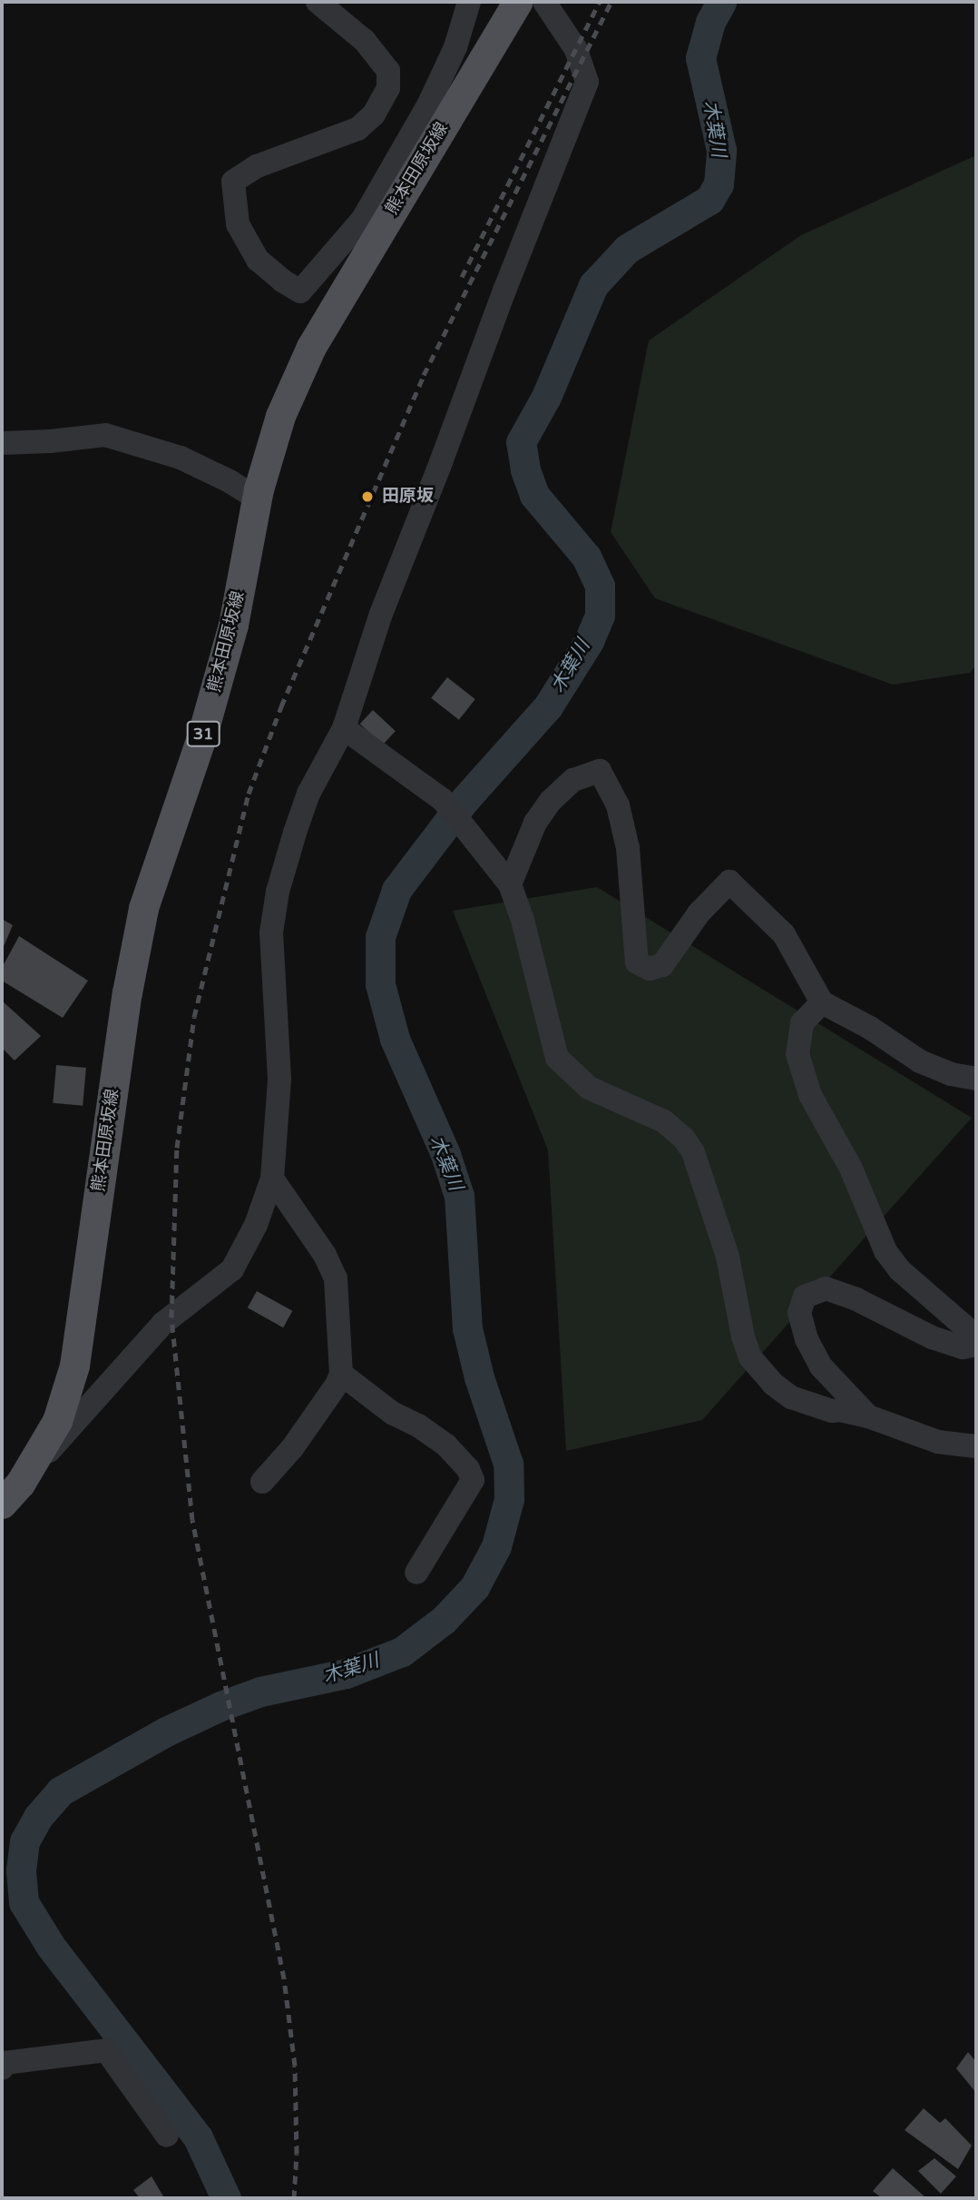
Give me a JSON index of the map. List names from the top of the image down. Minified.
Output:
{"streets":{"main road":["熊本田原坂線","31"]},"water":["木葉川"],"places":["田原坂"]}
